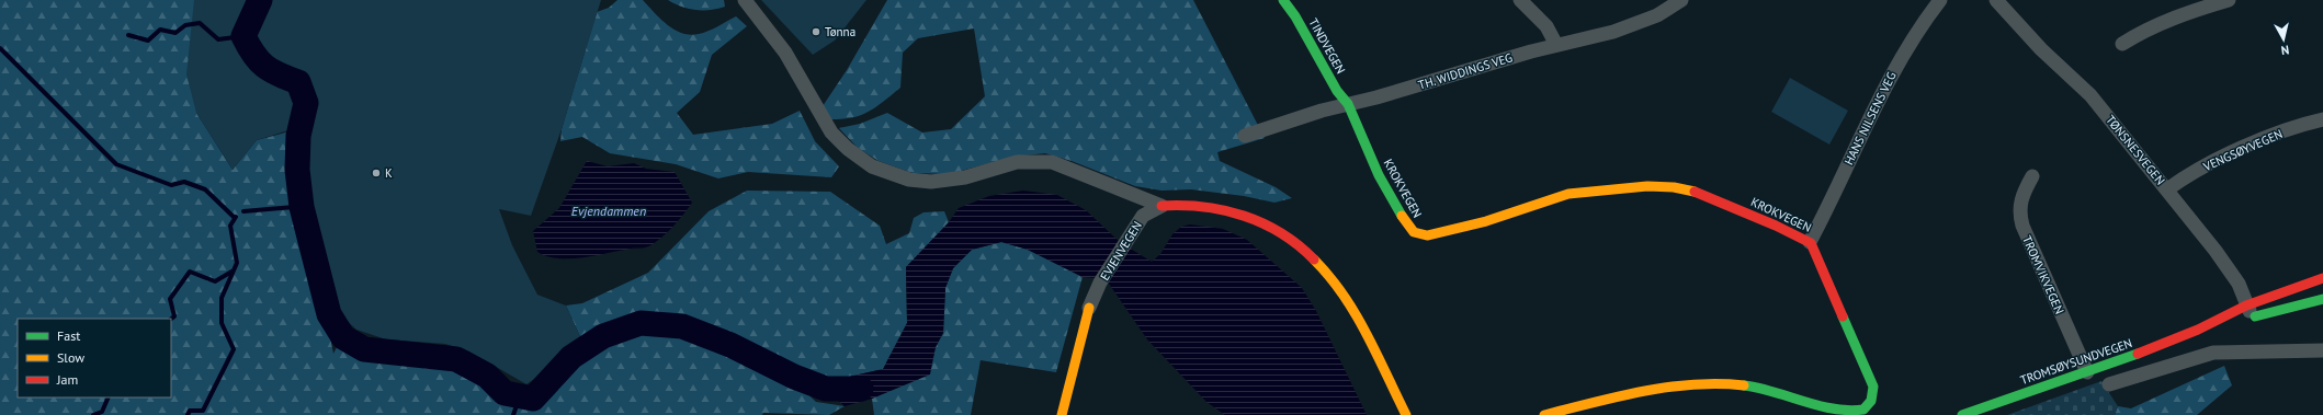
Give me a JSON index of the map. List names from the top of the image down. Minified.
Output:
{"streets":{"main road":["TINDVEGEN","KROKVEGEN","EVJENVEGEN","TROMSØYSUNDVEGEN"],"street":["TH. WIDDINGS VEG","HANS NILSENS VEG","TØNSNESVEGEN","VENGSØYVEGEN","TROMVIKVEGEN"]},"crossings":[["TINDVEGEN","TH. WIDDINGS VEG"],["TINDVEGEN","KROKVEGEN"],["TH. WIDDINGS VEG","KROKVEGEN"],["HANS NILSENS VEG","KROKVEGEN"],["TØNSNESVEGEN","VENGSØYVEGEN"],["TØNSNESVEGEN","TROMSØYSUNDVEGEN"],["TROMVIKVEGEN","TROMSØYSUNDVEGEN"]],"water":["Evjendammen"],"places":["Tønna","K"],"legend":["Fast","Slow","Jam"],"north":"bottom"}
